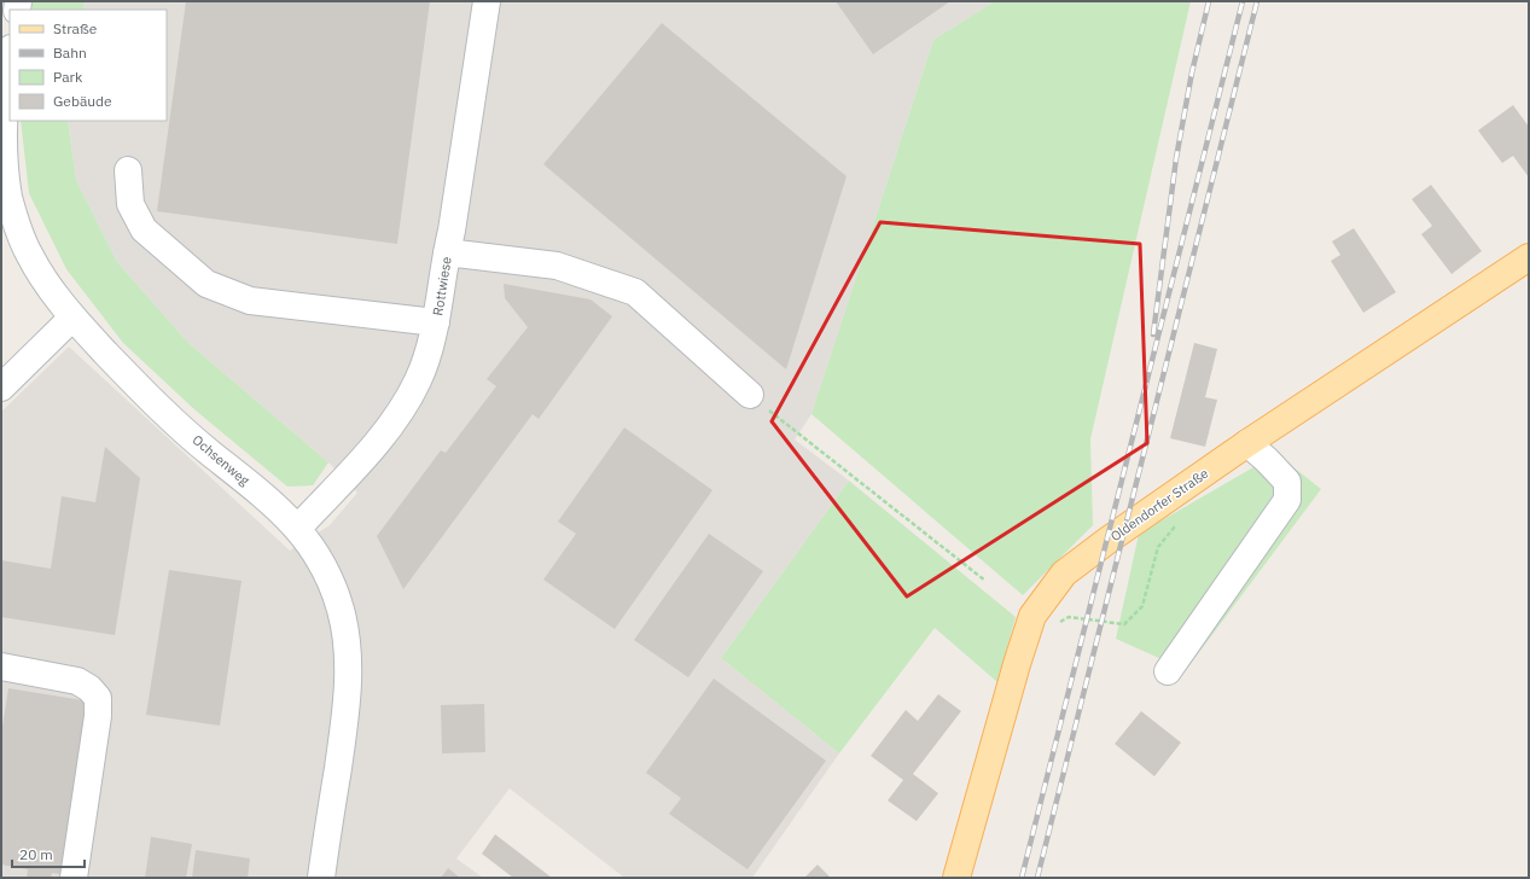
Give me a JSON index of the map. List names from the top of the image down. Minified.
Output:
{"streets":{"main road":["Oldendorfer Straße"],"street":["Rottwiese","Ochsenweg"]},"crossings":[["Rottwiese","Ochsenweg"]],"legend":["Straße","Bahn","Park","Gebäude"],"scale_bar":"20 m"}
